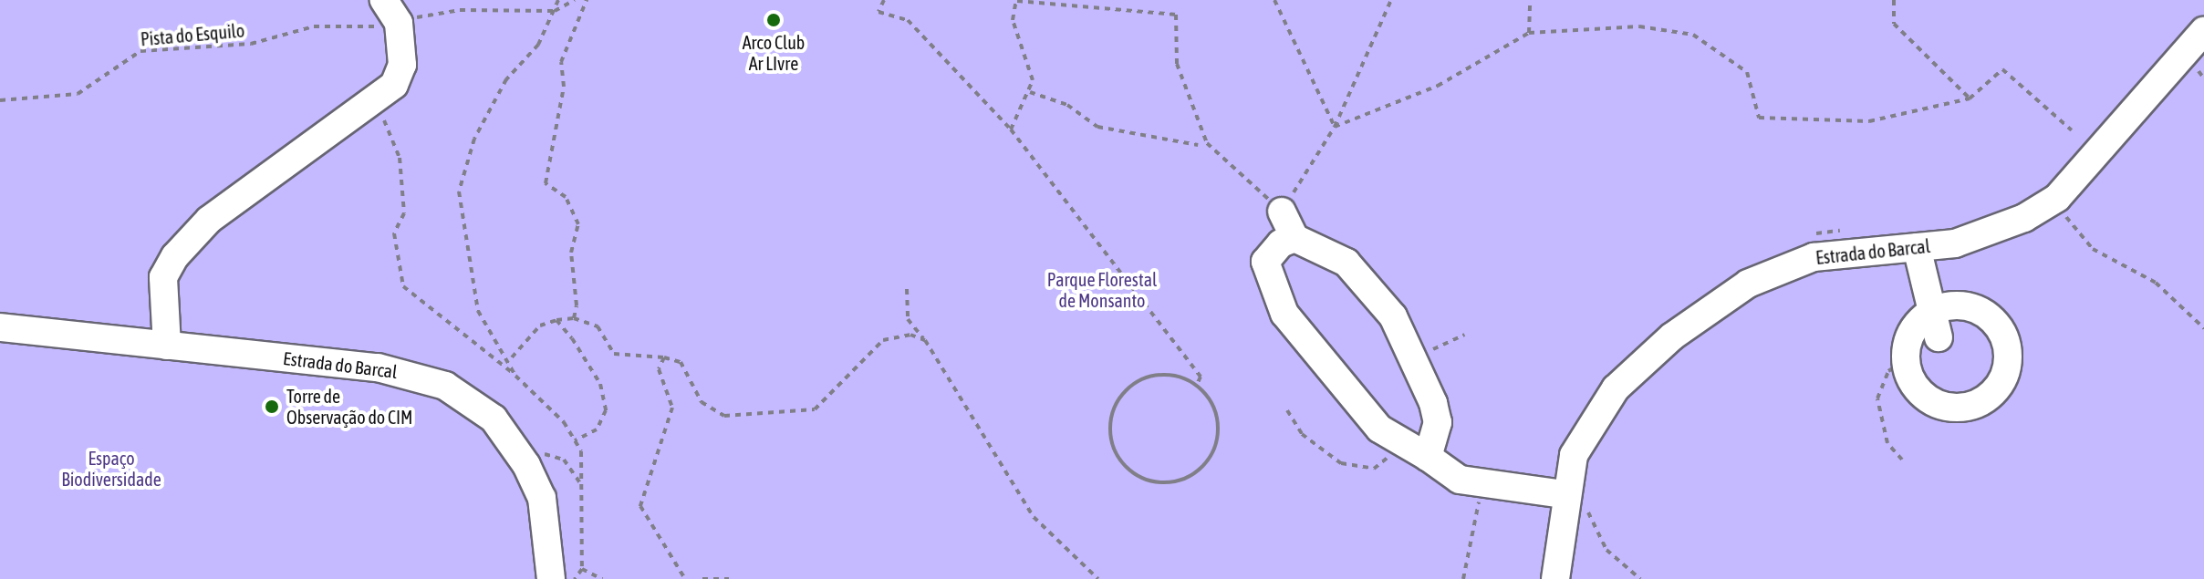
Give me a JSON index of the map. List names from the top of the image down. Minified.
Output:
{"streets":{"street":["Estrada do Barcal"],"path":["Pista do Esquilo"]},"parks":["Parque Florestal de Monsanto","Espaço Biodiversidade"],"places":["Arco Club Ar LIvre","Torre de Observação do CIM"]}
